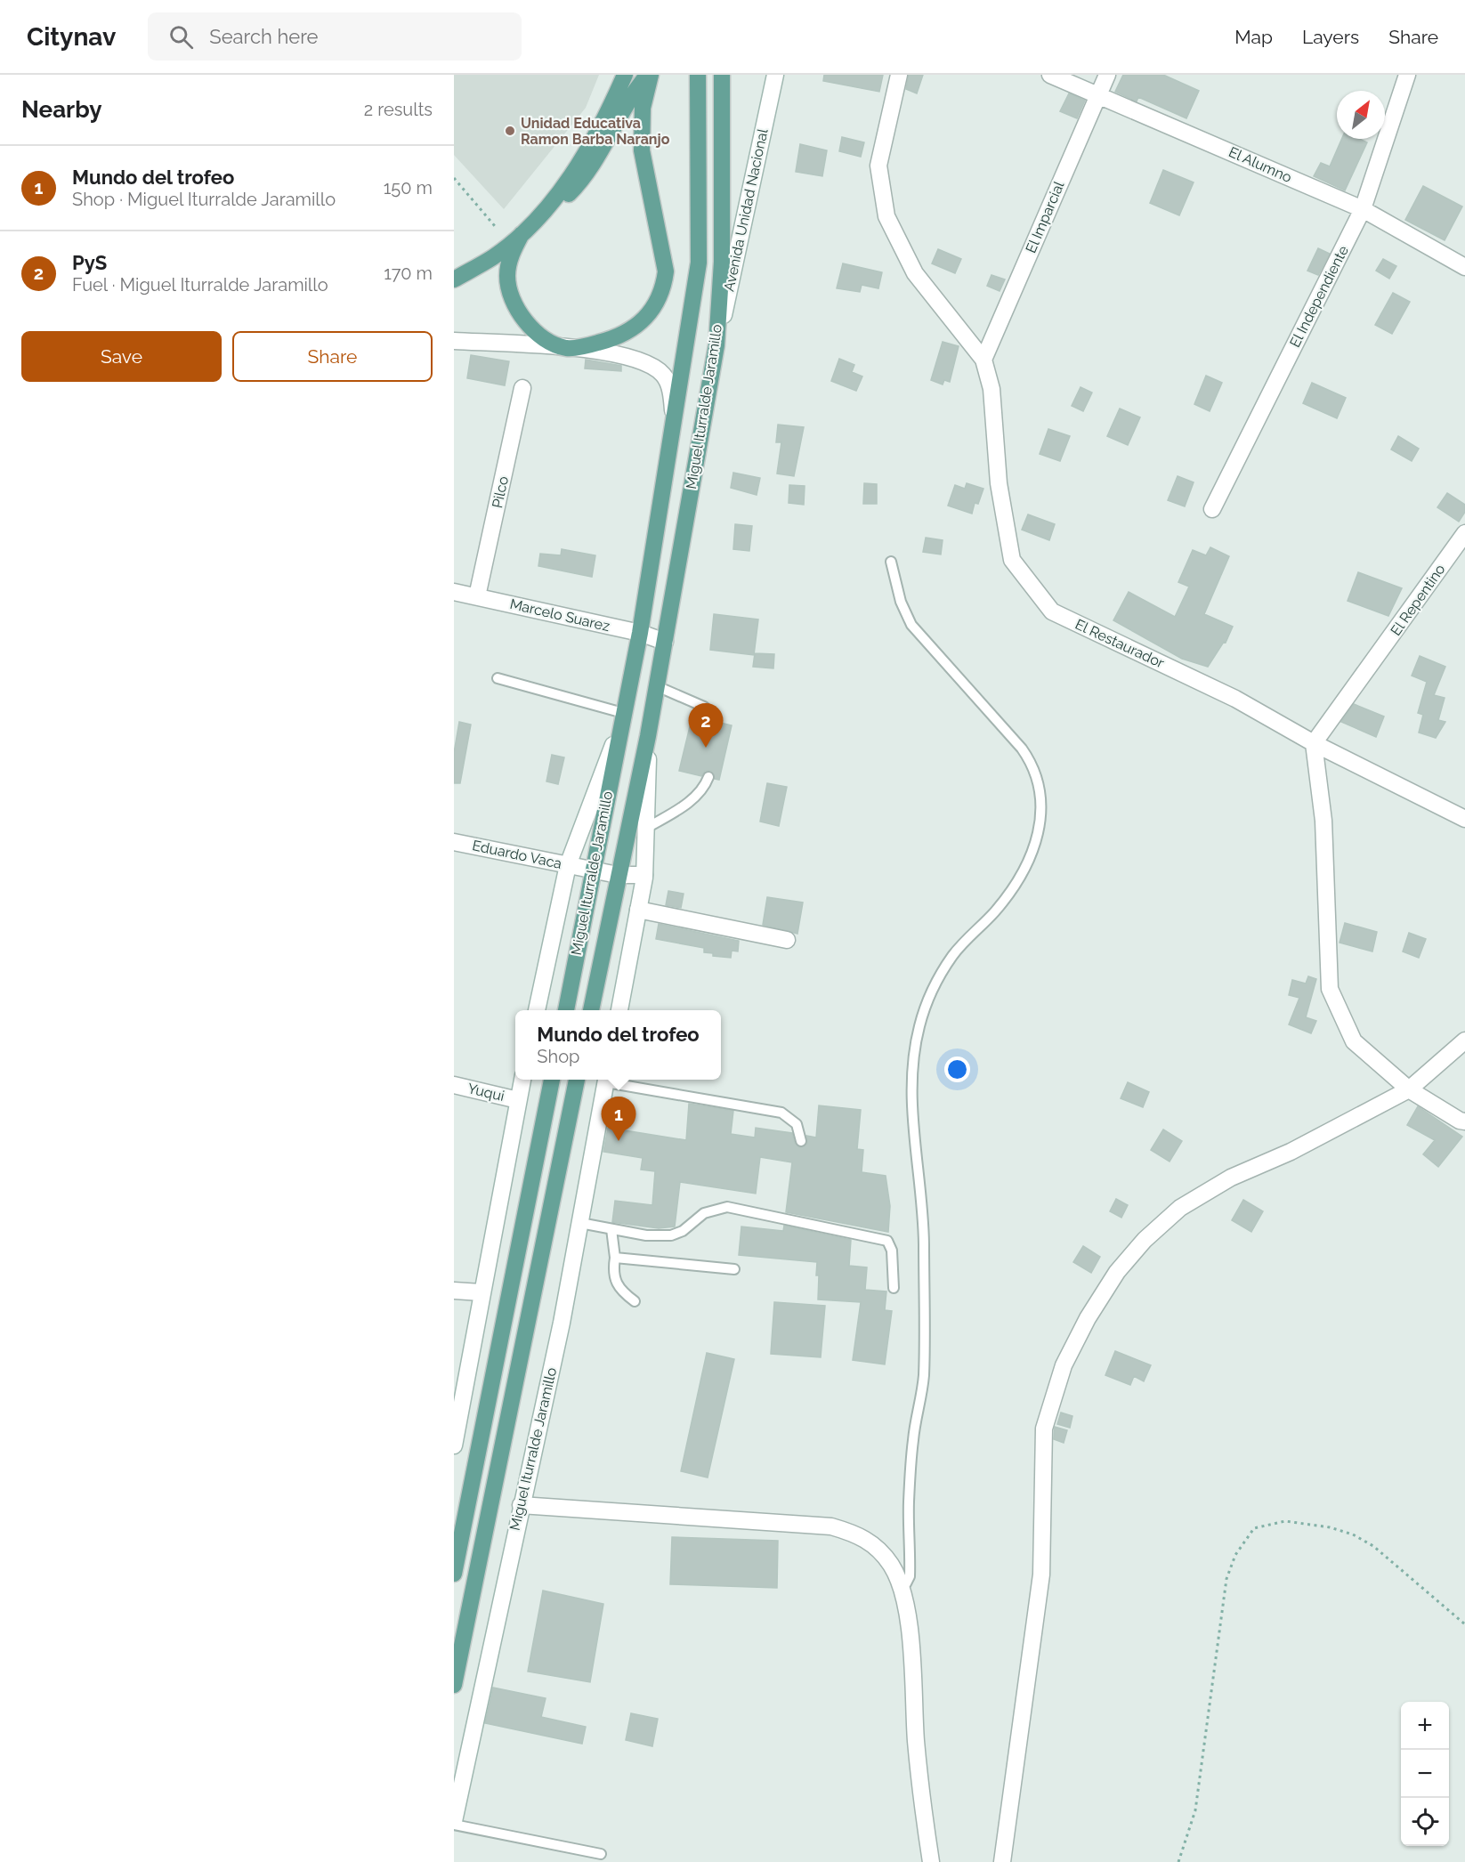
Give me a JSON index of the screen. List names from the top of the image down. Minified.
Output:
{"streets":{"main road":["Miguel Iturralde Jaramillo"],"street":["El Alumno","Avenida Unidad Nacional","El Imparcial","El Independiente","Pilco","El Repentino","Marcelo Suarez","El Restaurador","Eduardo Vaca","Yuqui"]},"crossings":[["El Alumno","El Imparcial"],["El Alumno","El Independiente"],["Avenida Unidad Nacional","Miguel Iturralde Jaramillo"],["El Imparcial","El Restaurador"],["Miguel Iturralde Jaramillo","Marcelo Suarez"],["Miguel Iturralde Jaramillo","Eduardo Vaca"],["Pilco","Marcelo Suarez"],["El Repentino","El Restaurador"]],"places":["Unidad Educativa Ramon Barba Naranjo"],"north":"top right","page":{"header":"Citynav","search":"Search here","nav":["Map","Layers","Share"],"heading":["Nearby","2 results"],"list":[{"mark":"1","name":"Mundo del trofeo","note":"Shop · Miguel Iturralde Jaramillo","value":"150 m"},{"mark":"2","name":"PyS","note":"Fuel · Miguel Iturralde Jaramillo","value":"170 m"}],"buttons":["Save","Share"],"pins":["2","1"],"popup":["Mundo del trofeo","Shop"],"map_buttons":["+","−"]}}
